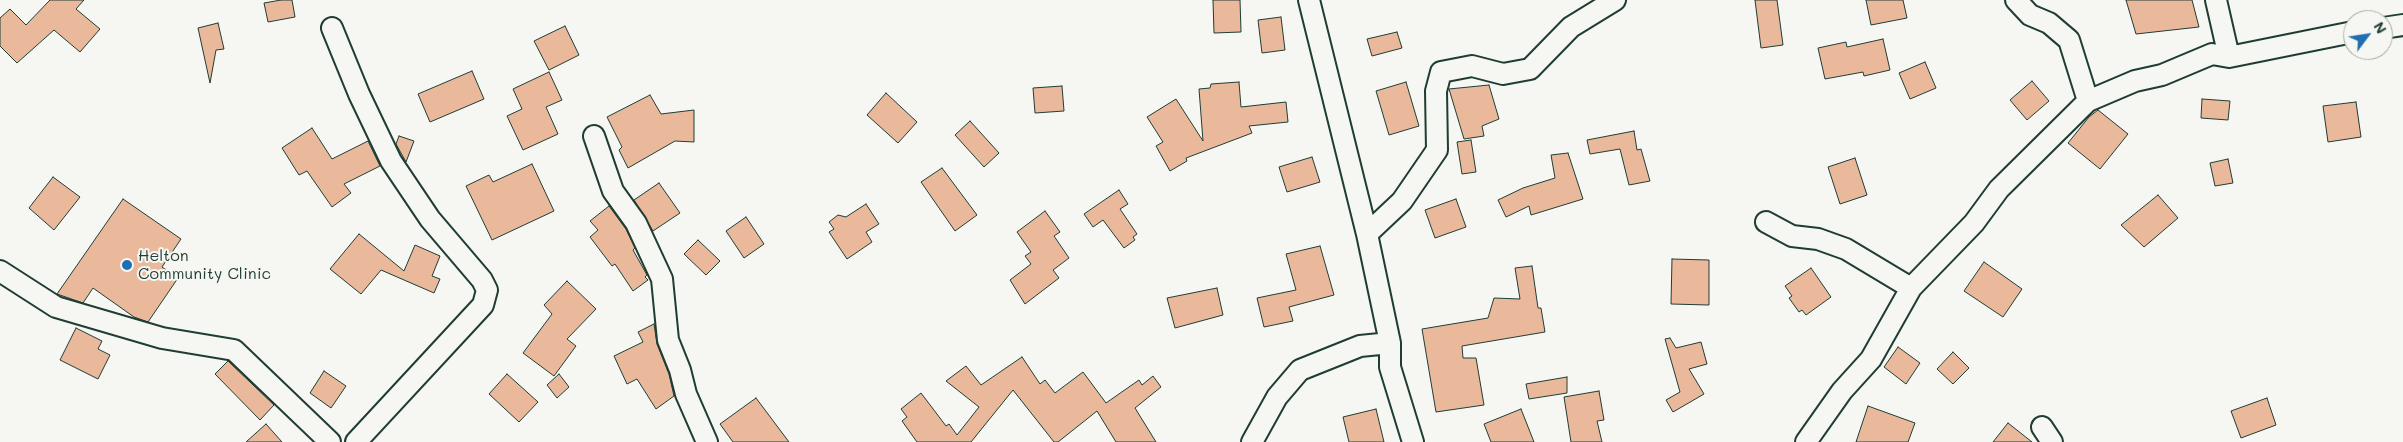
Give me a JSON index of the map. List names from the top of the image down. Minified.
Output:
{"places":["Helton Community Clinic"],"north":"top right"}
